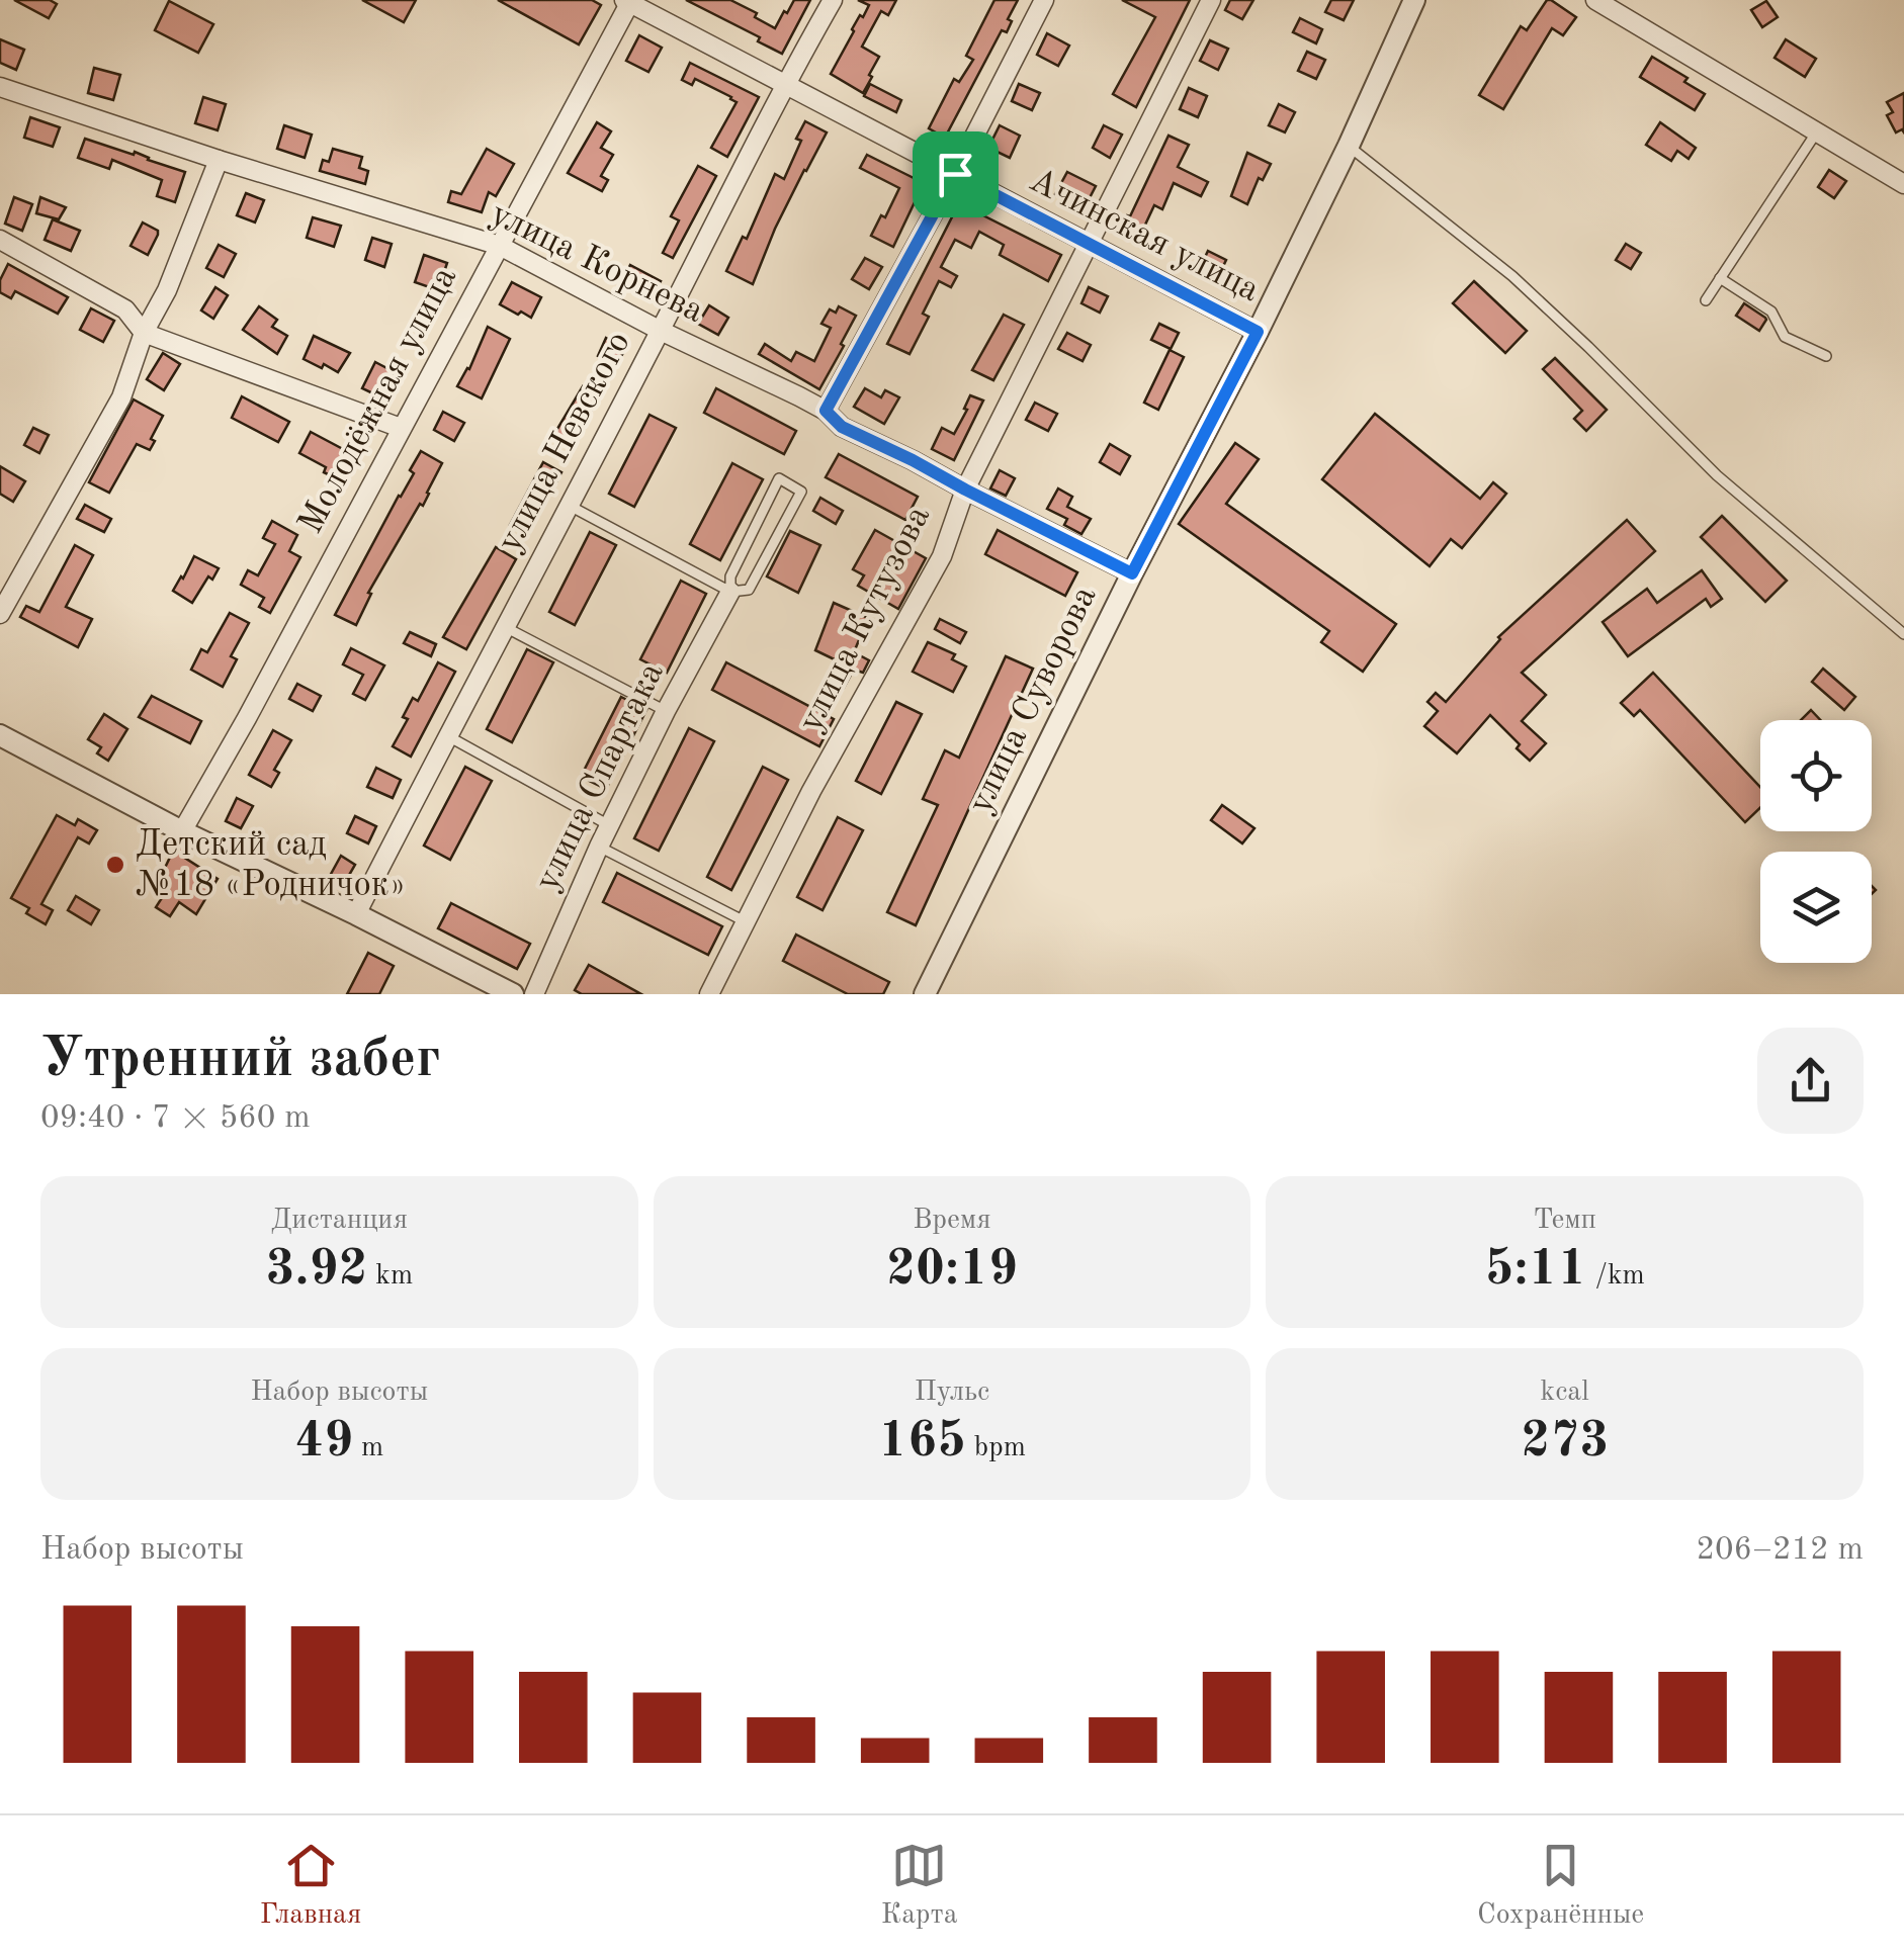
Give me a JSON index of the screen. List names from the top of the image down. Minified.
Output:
{"streets":{"street":["Ачинская улица","улица Корнева","Молодёжная улица","улица Невского","улица Кутузова","улица Суворова","улица Спартака"]},"crossings":[["Ачинская улица","Молодёжная улица"],["Ачинская улица","улица Невского"],["Ачинская улица","улица Кутузова"],["Ачинская улица","улица Суворова"],["улица Корнева","Молодёжная улица"],["улица Корнева","улица Невского"],["улица Корнева","улица Кутузова"],["улица Корнева","улица Суворова"]],"places":["Детский сад №18 «Родничок»"],"page":{"heading":["Утренний забег","09:40 · 7 × 560 m"],"stats":[["Дистанция","3.92 km"],["Время","20:19"],["Темп","5:11 /km"],["Набор высоты","49 m"],["Пульс","165 bpm"],["kcal","273"]],"chart":["Набор высоты","206–212 m"],"tabs":["Главная","Карта","Сохранённые"]}}
